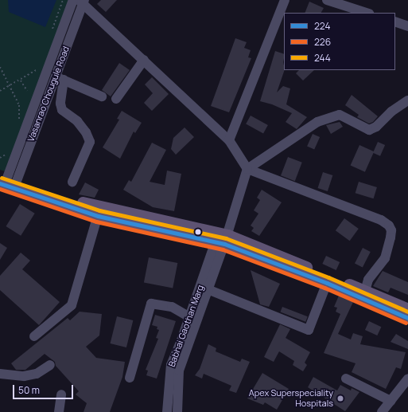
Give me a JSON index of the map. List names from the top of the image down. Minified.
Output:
{"streets":{"street":["Vasanrao Chougule Road","Babhai Gaothan Marg"]},"places":["Apex Superspeciality Hospitals"],"lines":["transit line 244","transit line 224","transit line 226"],"legend":["224","226","244"],"scale_bar":"50 m"}
